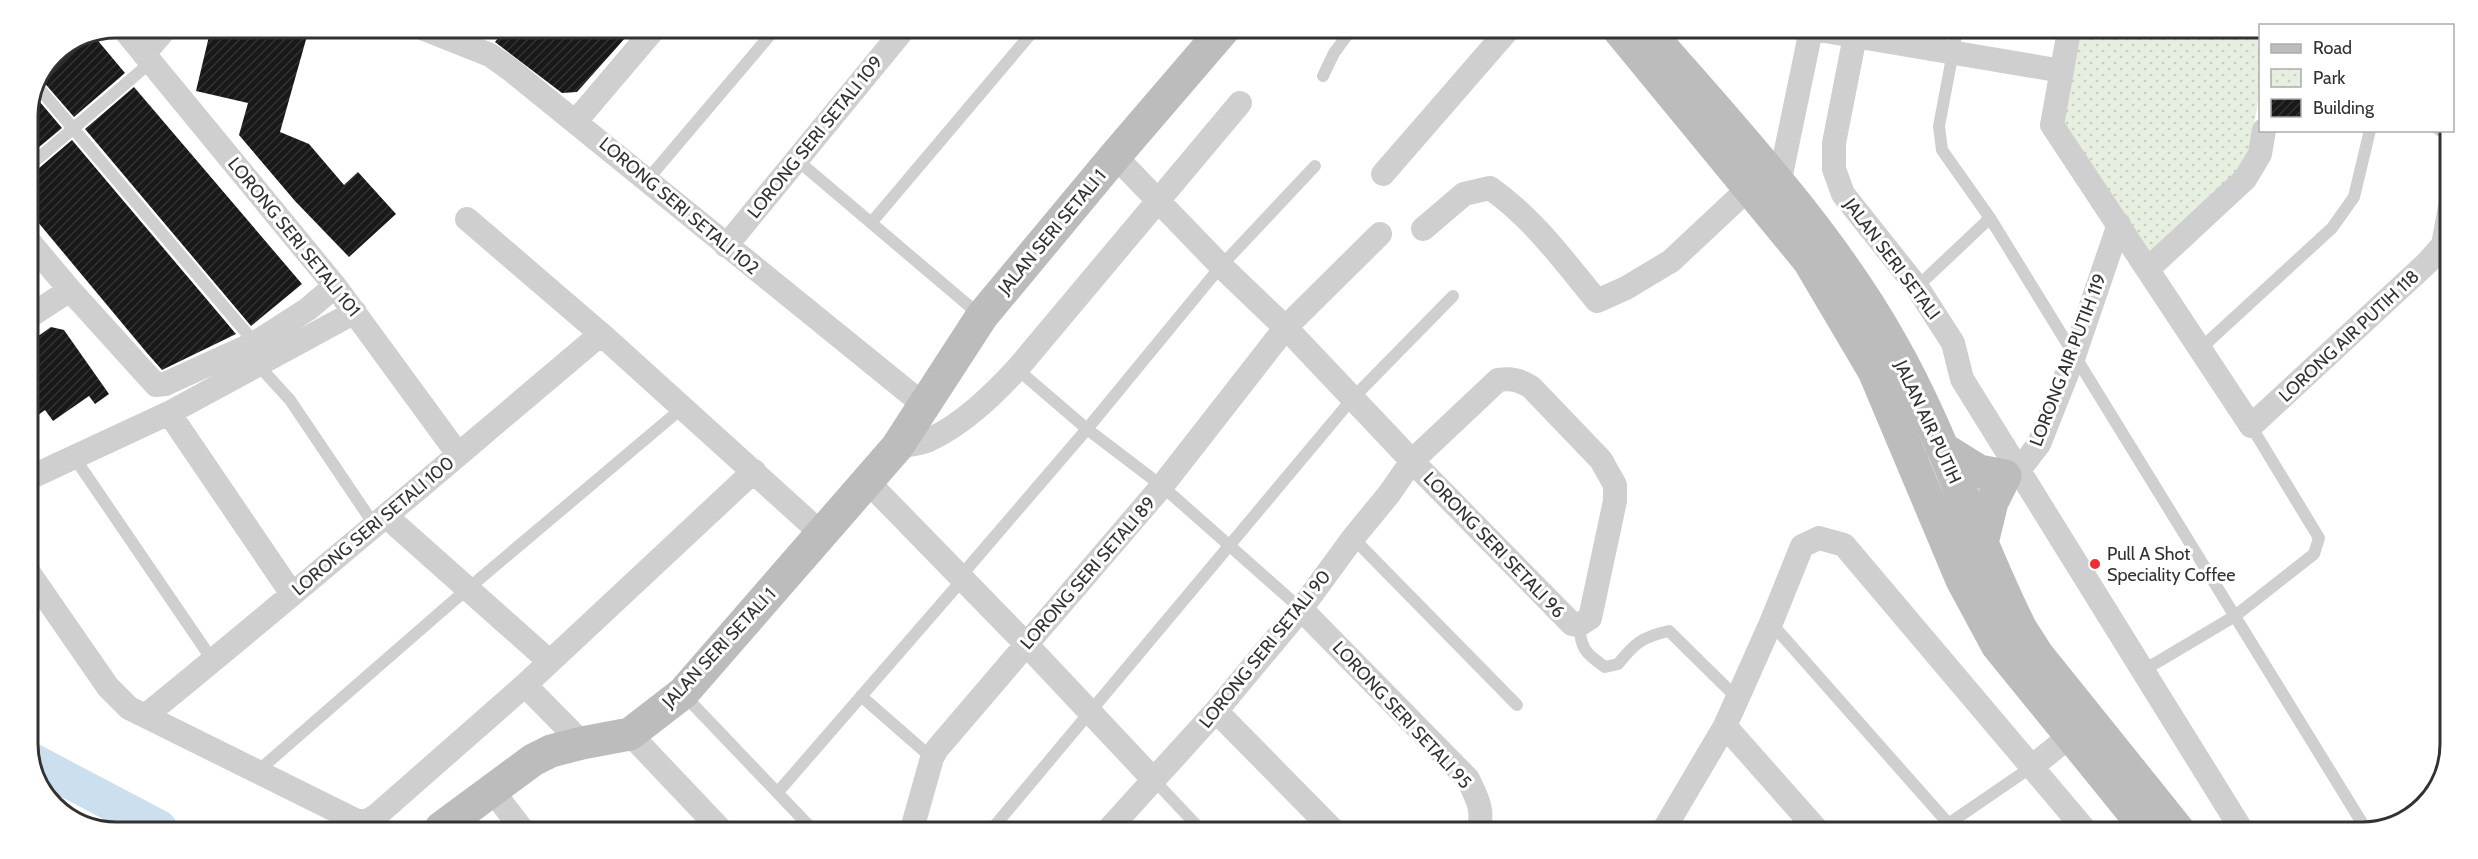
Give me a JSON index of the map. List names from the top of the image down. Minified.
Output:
{"streets":{"street":["LORONG SERI SETALI 109","LORONG SERI SETALI 102","JALAN SERI SETALI 1","LORONG SERI SETALI 101","JALAN SERI SETALI","LORONG AIR PUTIH 118","LORONG AIR PUTIH 119","JALAN AIR PUTIH","LORONG SERI SETALI 100","LORONG SERI SETALI 96","LORONG SERI SETALI 89","LORONG SERI SETALI 90","LORONG SERI SETALI 95"]},"crossings":[["LORONG SERI SETALI 109","LORONG SERI SETALI 102"],["LORONG SERI SETALI 102","JALAN SERI SETALI 1"],["JALAN SERI SETALI 1","LORONG SERI SETALI 96"],["LORONG SERI SETALI 101","LORONG SERI SETALI 100"],["JALAN SERI SETALI","LORONG AIR PUTIH 119"],["LORONG AIR PUTIH 119","JALAN AIR PUTIH"],["LORONG SERI SETALI 96","LORONG SERI SETALI 89"],["LORONG SERI SETALI 96","LORONG SERI SETALI 90"],["LORONG SERI SETALI 90","LORONG SERI SETALI 95"]],"places":["Pull A Shot Speciality Coffee"],"legend":["Road","Park","Building"]}
